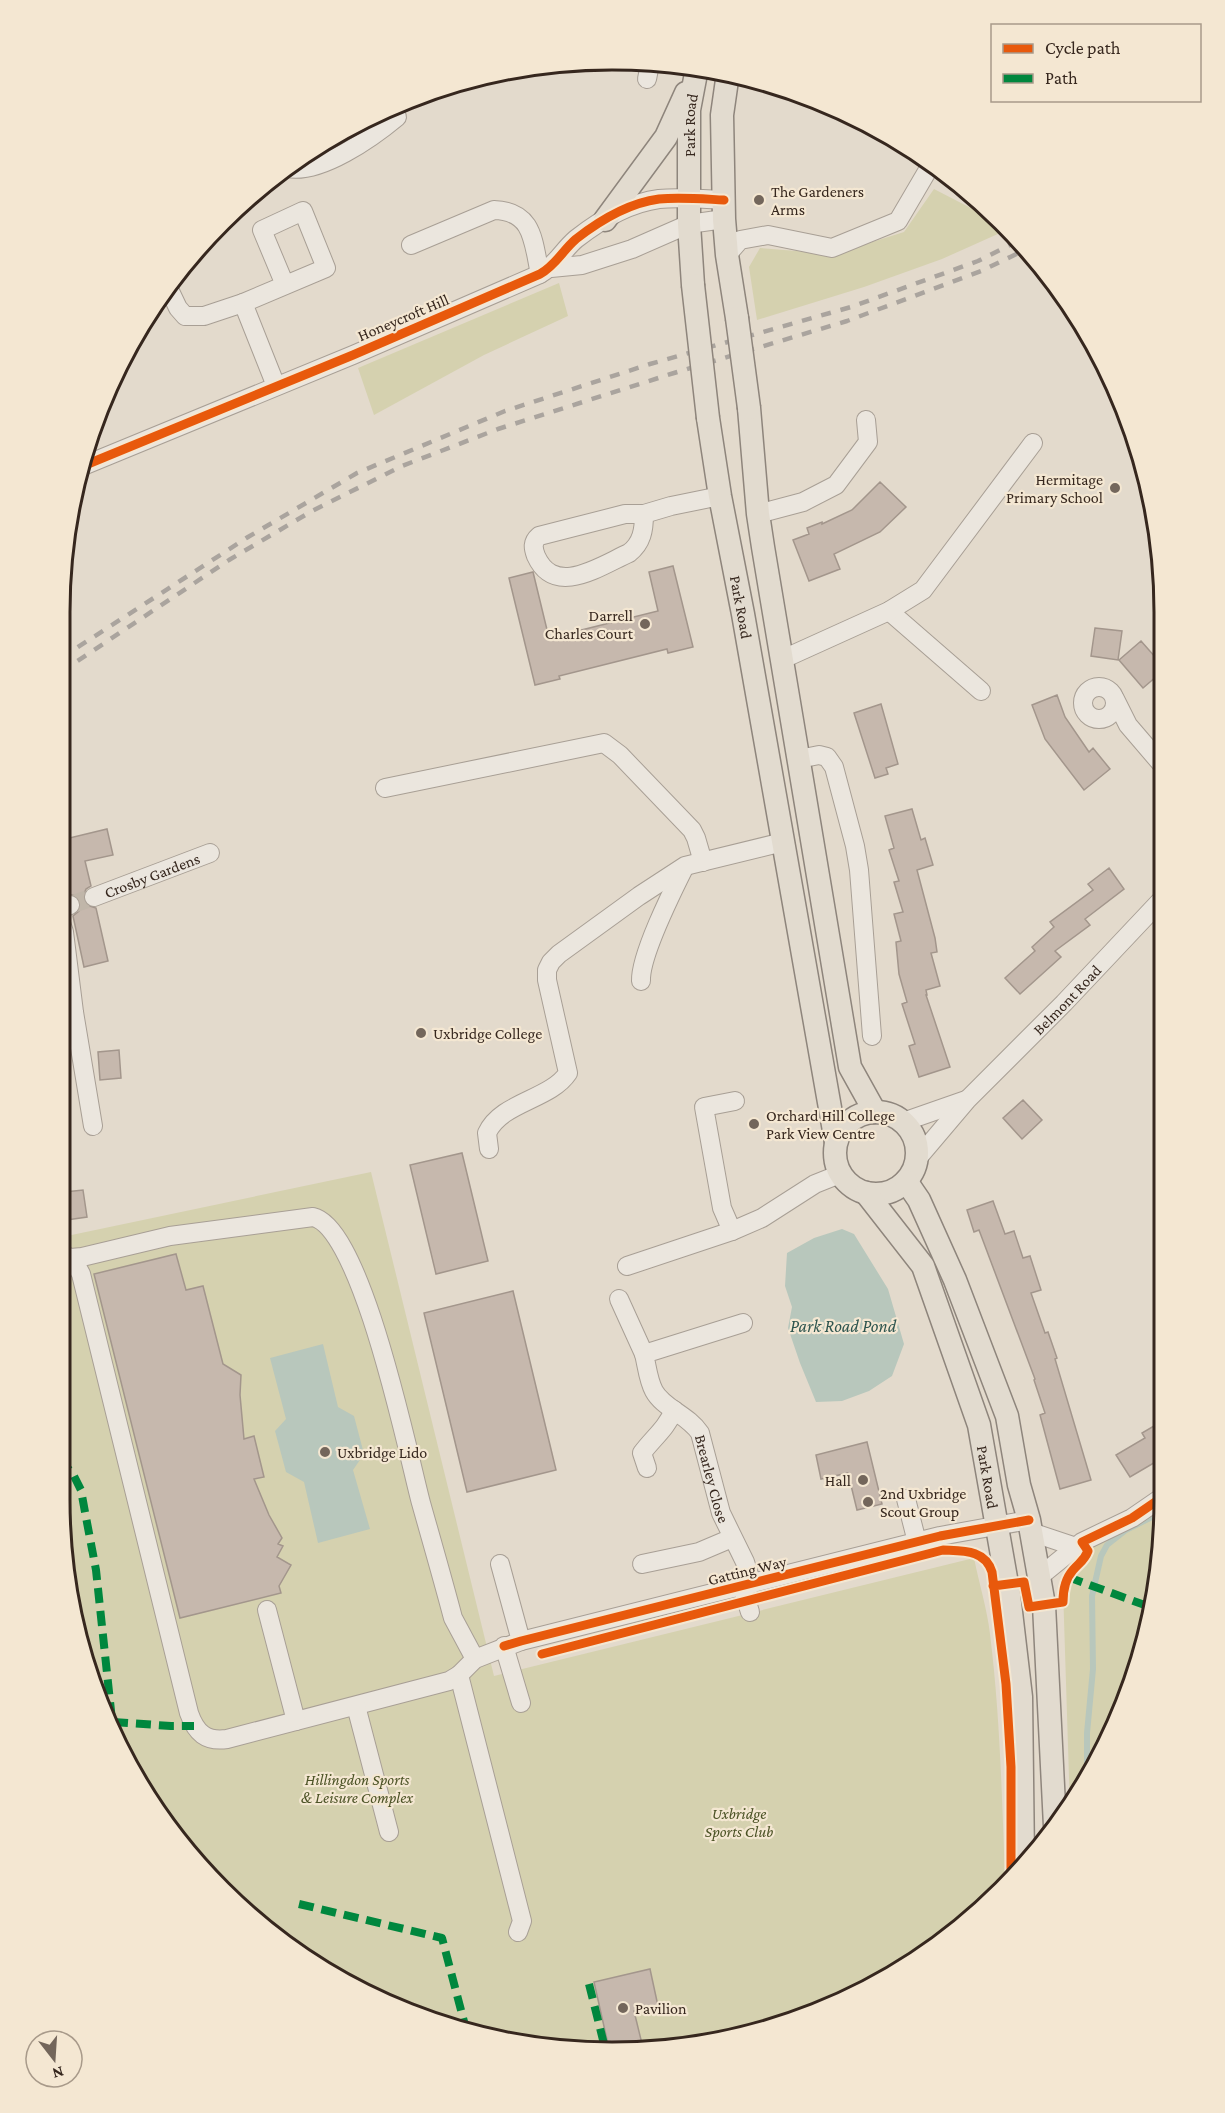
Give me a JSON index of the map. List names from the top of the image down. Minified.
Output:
{"streets":{"main road":["Park Road"],"street":["Honeycroft Hill","Crosby Gardens","Belmont Road","Brearley Close","Gatting Way"]},"crossings":[["Park Road","Honeycroft Hill"],["Park Road","Belmont Road"],["Park Road","Gatting Way"],["Brearley Close","Gatting Way"]],"water":["Park Road Pond"],"parks":["Hillingdon Sports & Leisure Complex","Uxbridge Sports Club"],"places":["The Gardeners Arms","Hermitage Primary School","Darrell Charles Court","Uxbridge College","Orchard Hill College Park View Centre","Uxbridge Lido","Hall","2nd Uxbridge Scout Group","Pavilion"],"legend":["Cycle path","Path"],"north":"bottom"}
